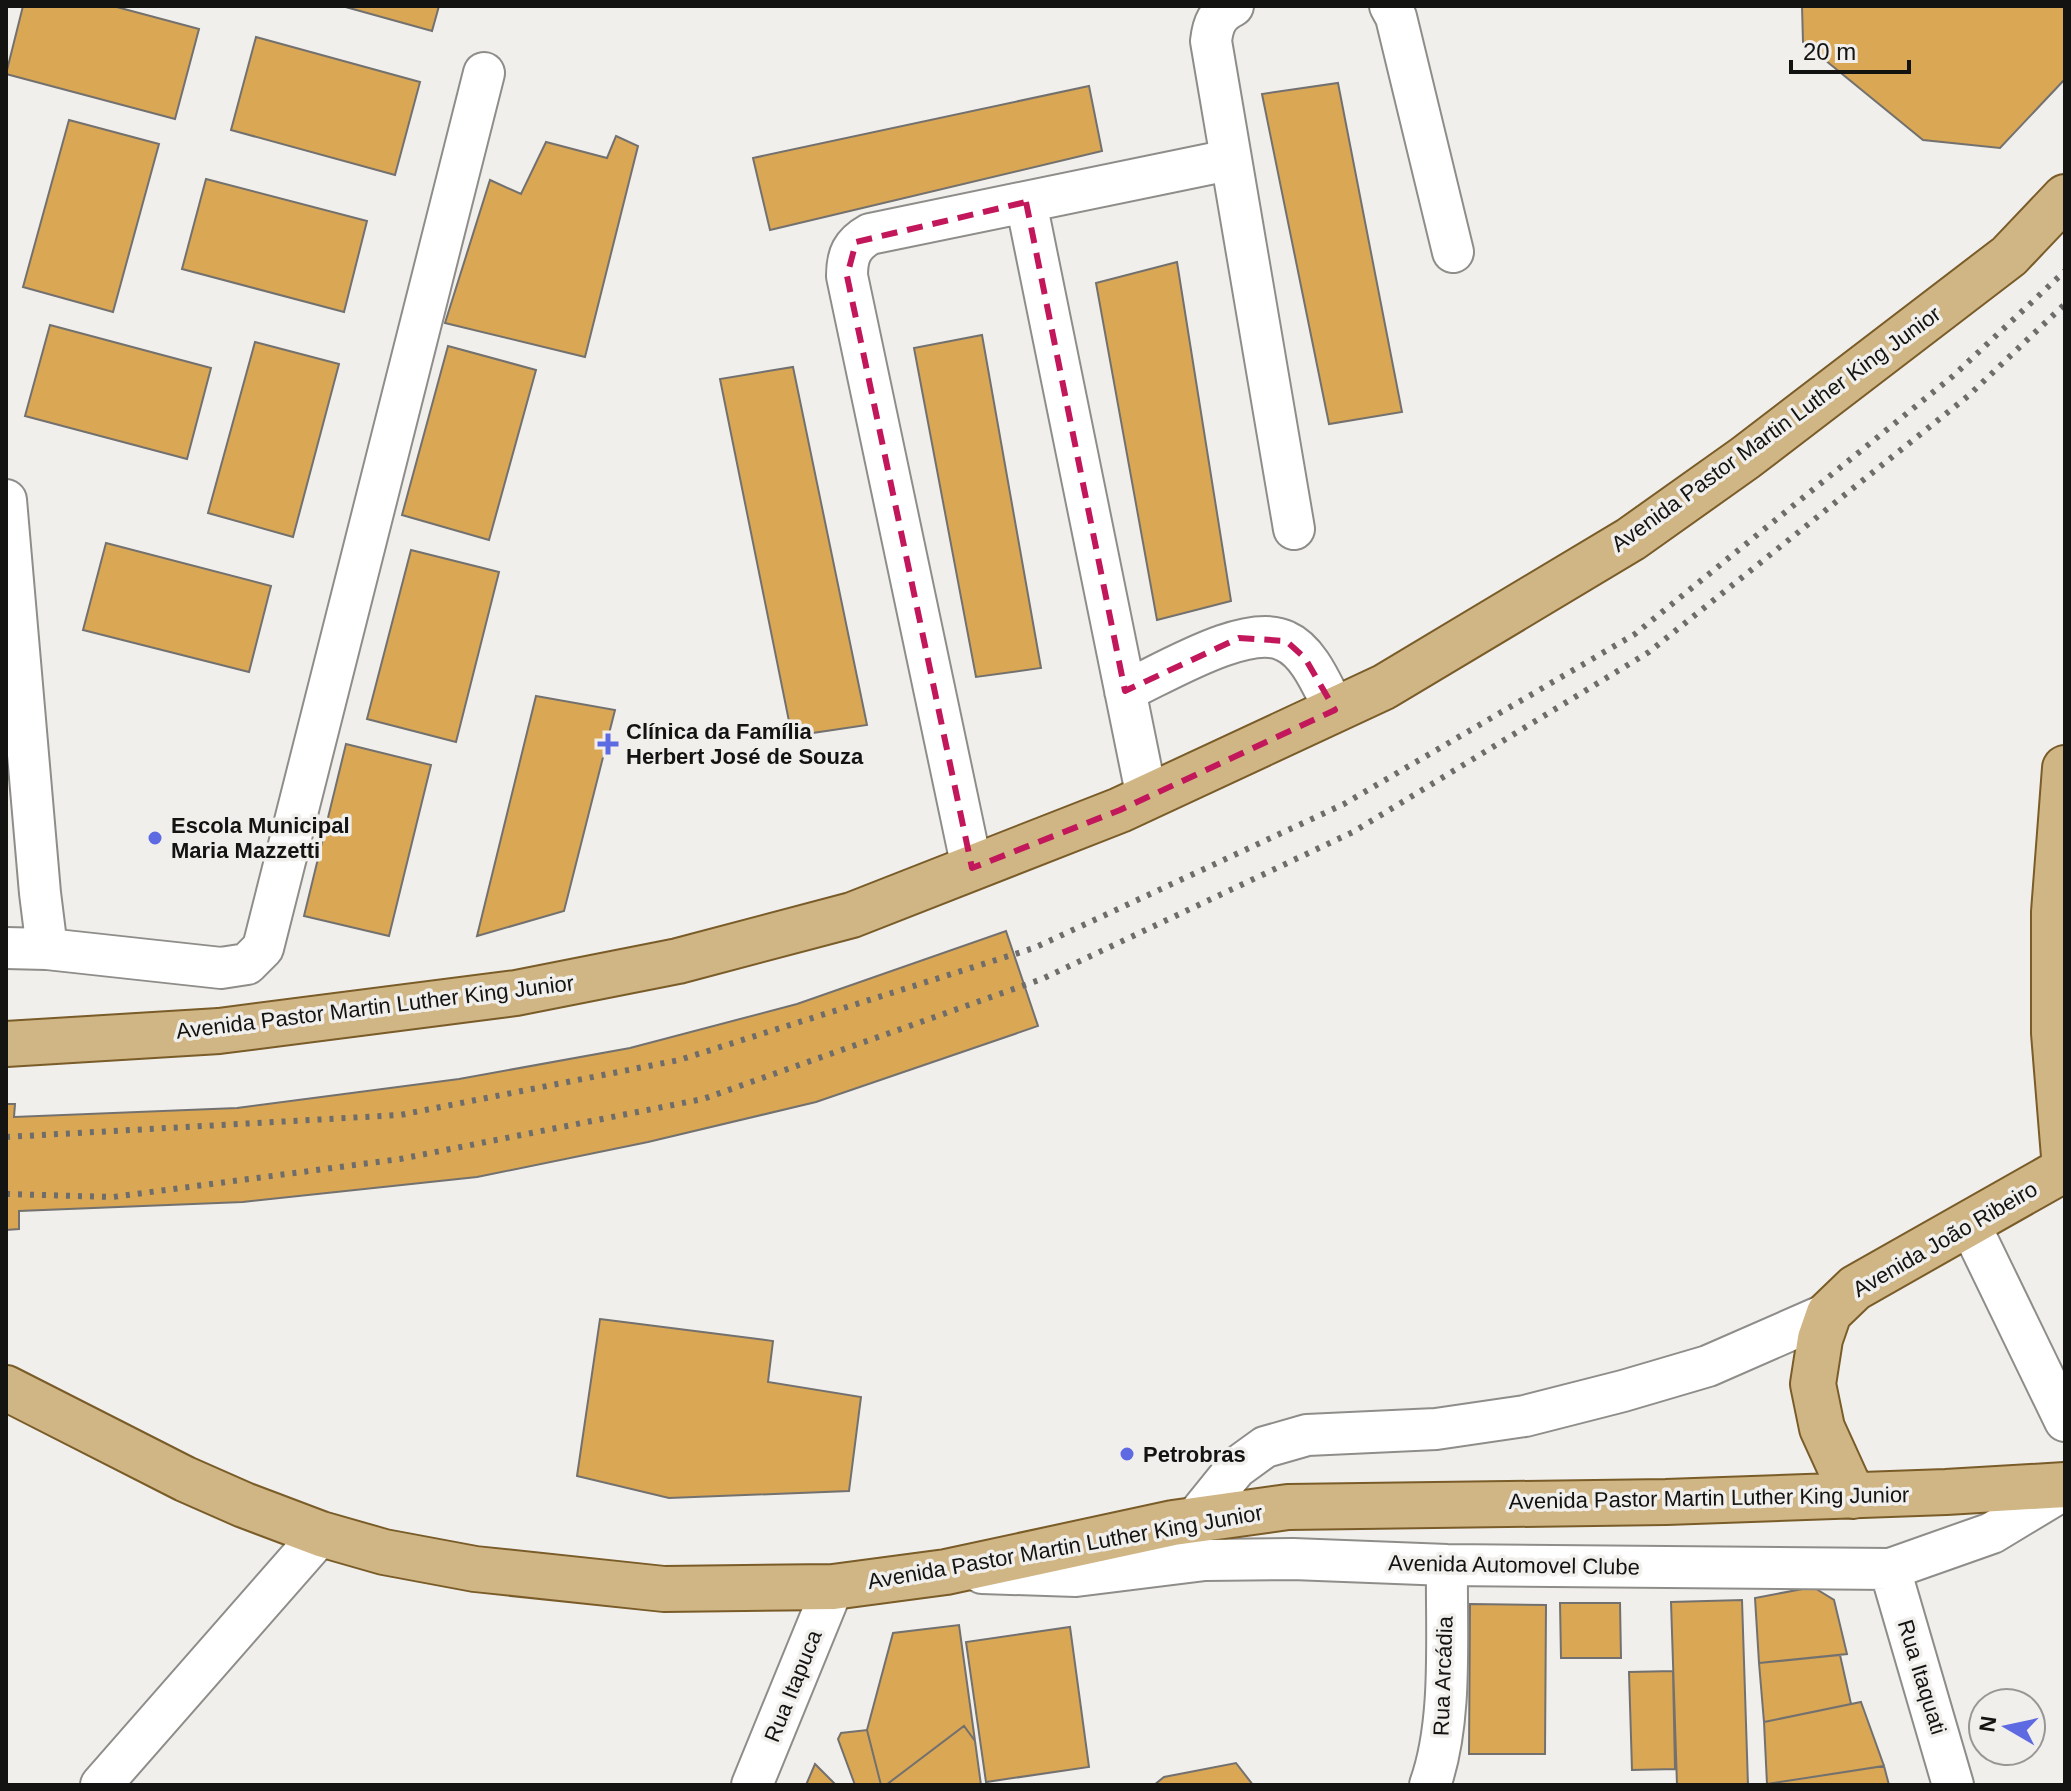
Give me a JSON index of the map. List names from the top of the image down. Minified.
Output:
{"streets":{"main road":["Avenida Pastor Martin Luther King Junior","Avenida João Ribeiro"],"street":["Avenida Automovel Clube","Rua Arcádia","Rua Itaquati","Rua Itapuca"]},"crossings":[["Avenida Pastor Martin Luther King Junior","Avenida Automovel Clube"],["Avenida Pastor Martin Luther King Junior","Rua Itapuca"],["Avenida Automovel Clube","Rua Arcádia"],["Avenida Automovel Clube","Rua Itaquati"]],"places":{"health":["Clínica da Família Herbert José de Souza"],"other":["Escola Municipal Maria Mazzetti","Petrobras"]},"scale_bar":"20 m","north":"left"}
